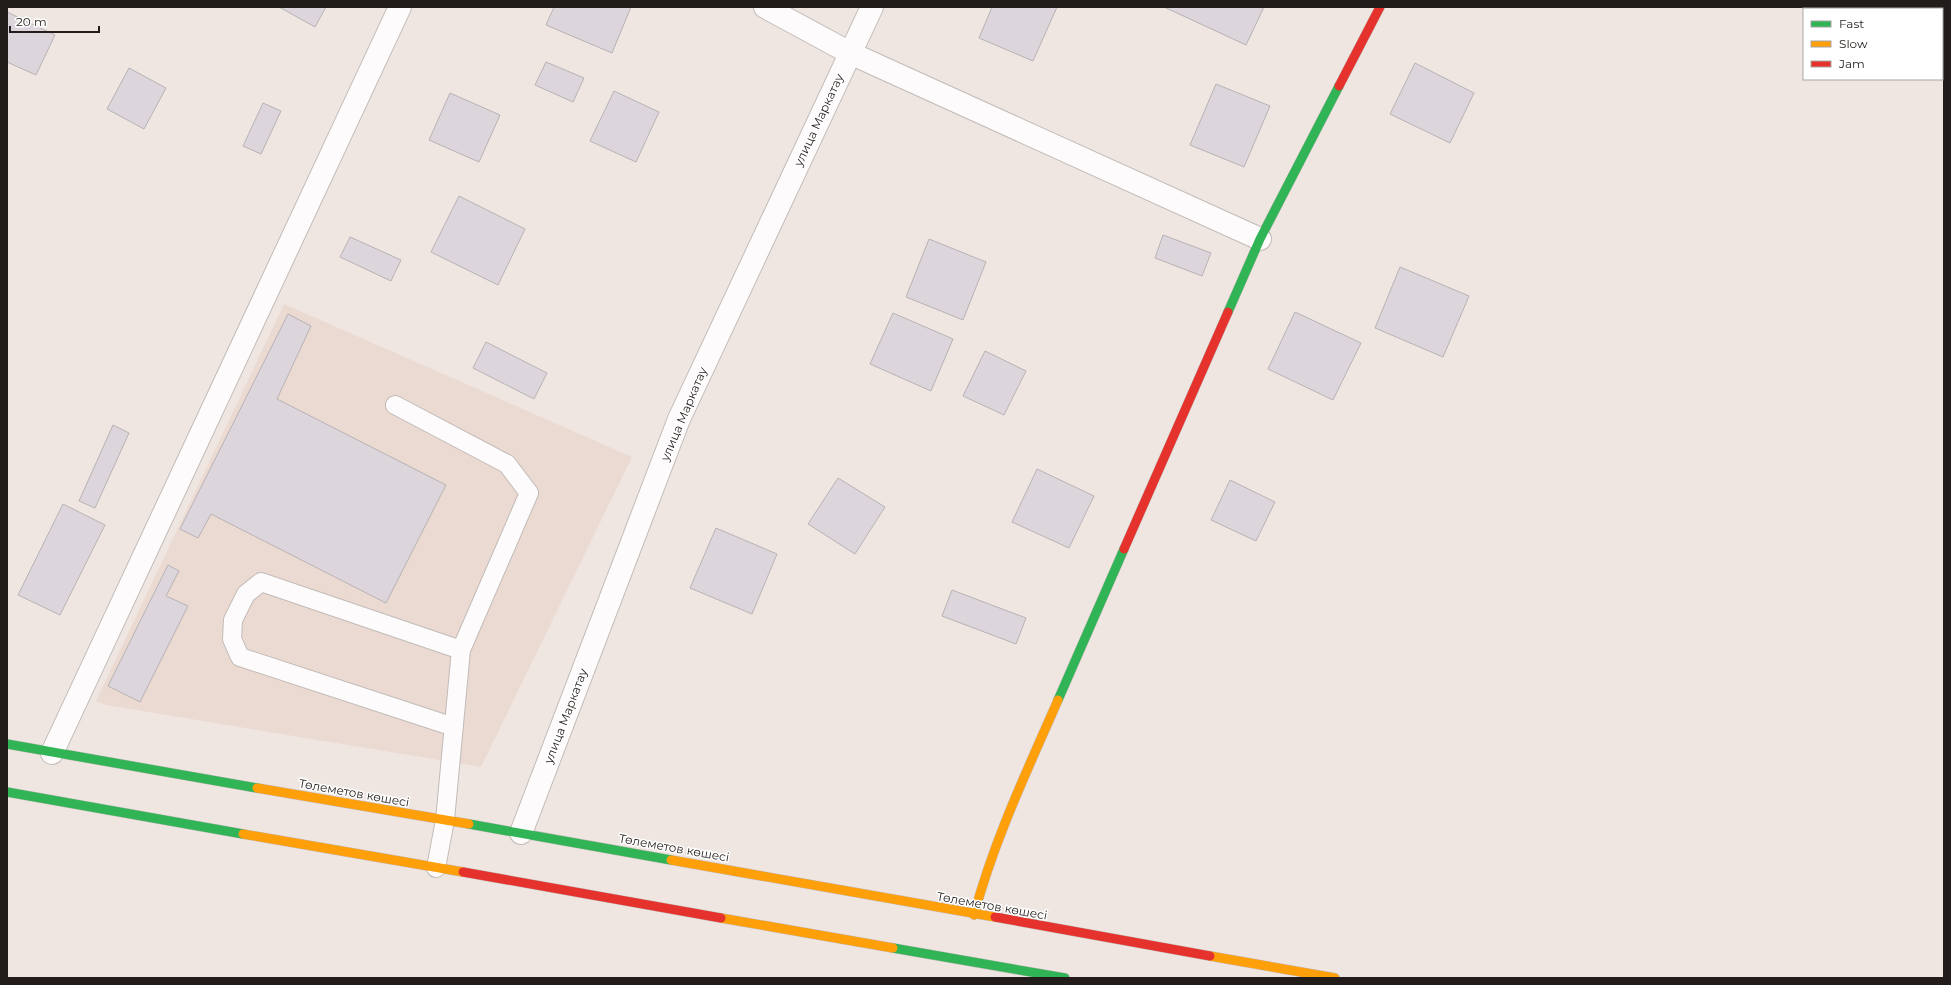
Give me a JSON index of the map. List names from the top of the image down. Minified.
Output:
{"streets":{"main road":["Төлеметов көшесі"],"street":["улица Маркатау"]},"crossings":[["улица Маркатау","Төлеметов көшесі"]],"legend":["Fast","Slow","Jam"],"scale_bar":"20 m"}
